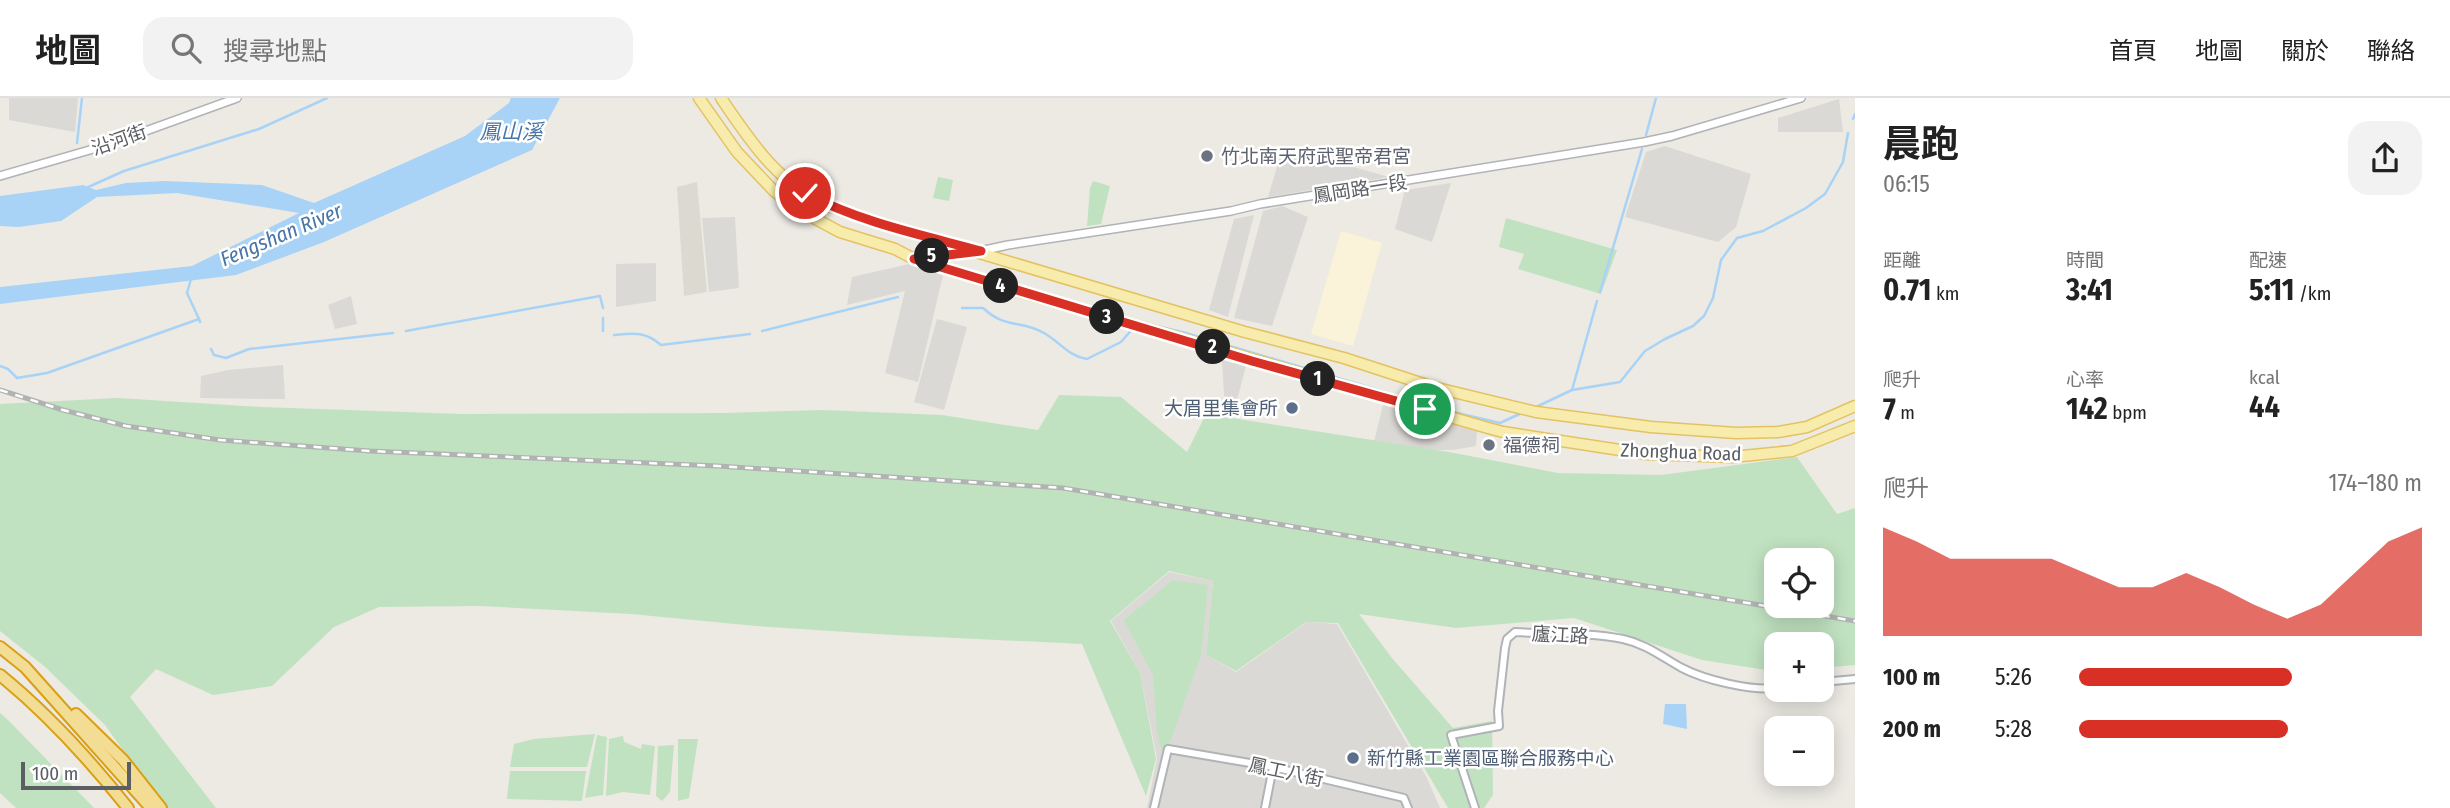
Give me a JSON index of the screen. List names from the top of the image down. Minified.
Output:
{"streets":{"main road":["Zhonghua Road"],"street":["沿河街","鳳岡路一段","廬江路","鳳工八街"]},"crossings":[["鳳岡路一段","Zhonghua Road"]],"water":["鳳山溪","Fengshan River"],"places":["竹北南天府武聖帝君宮","大眉里集會所","福德祠","新竹縣工業園區聯合服務中心"],"scale_bar":"100 m","page":{"header":"地圖","search":"搜尋地點","nav":["首頁","地圖","關於","聯絡"],"heading":["晨跑","06:15"],"stats":[["距離","0.71 km"],["時間","3:41"],["配速","5:11 /km"],["爬升","7 m"],["心率","142 bpm"],["kcal","44"]],"pins":["5","4","3","2","1"],"chart":["爬升","174–180 m"],"map_buttons":["+","−"],"list":[{"name":"100 m","note":"5:26"},{"name":"200 m","note":"5:28"}],"scale":"100 m"}}
